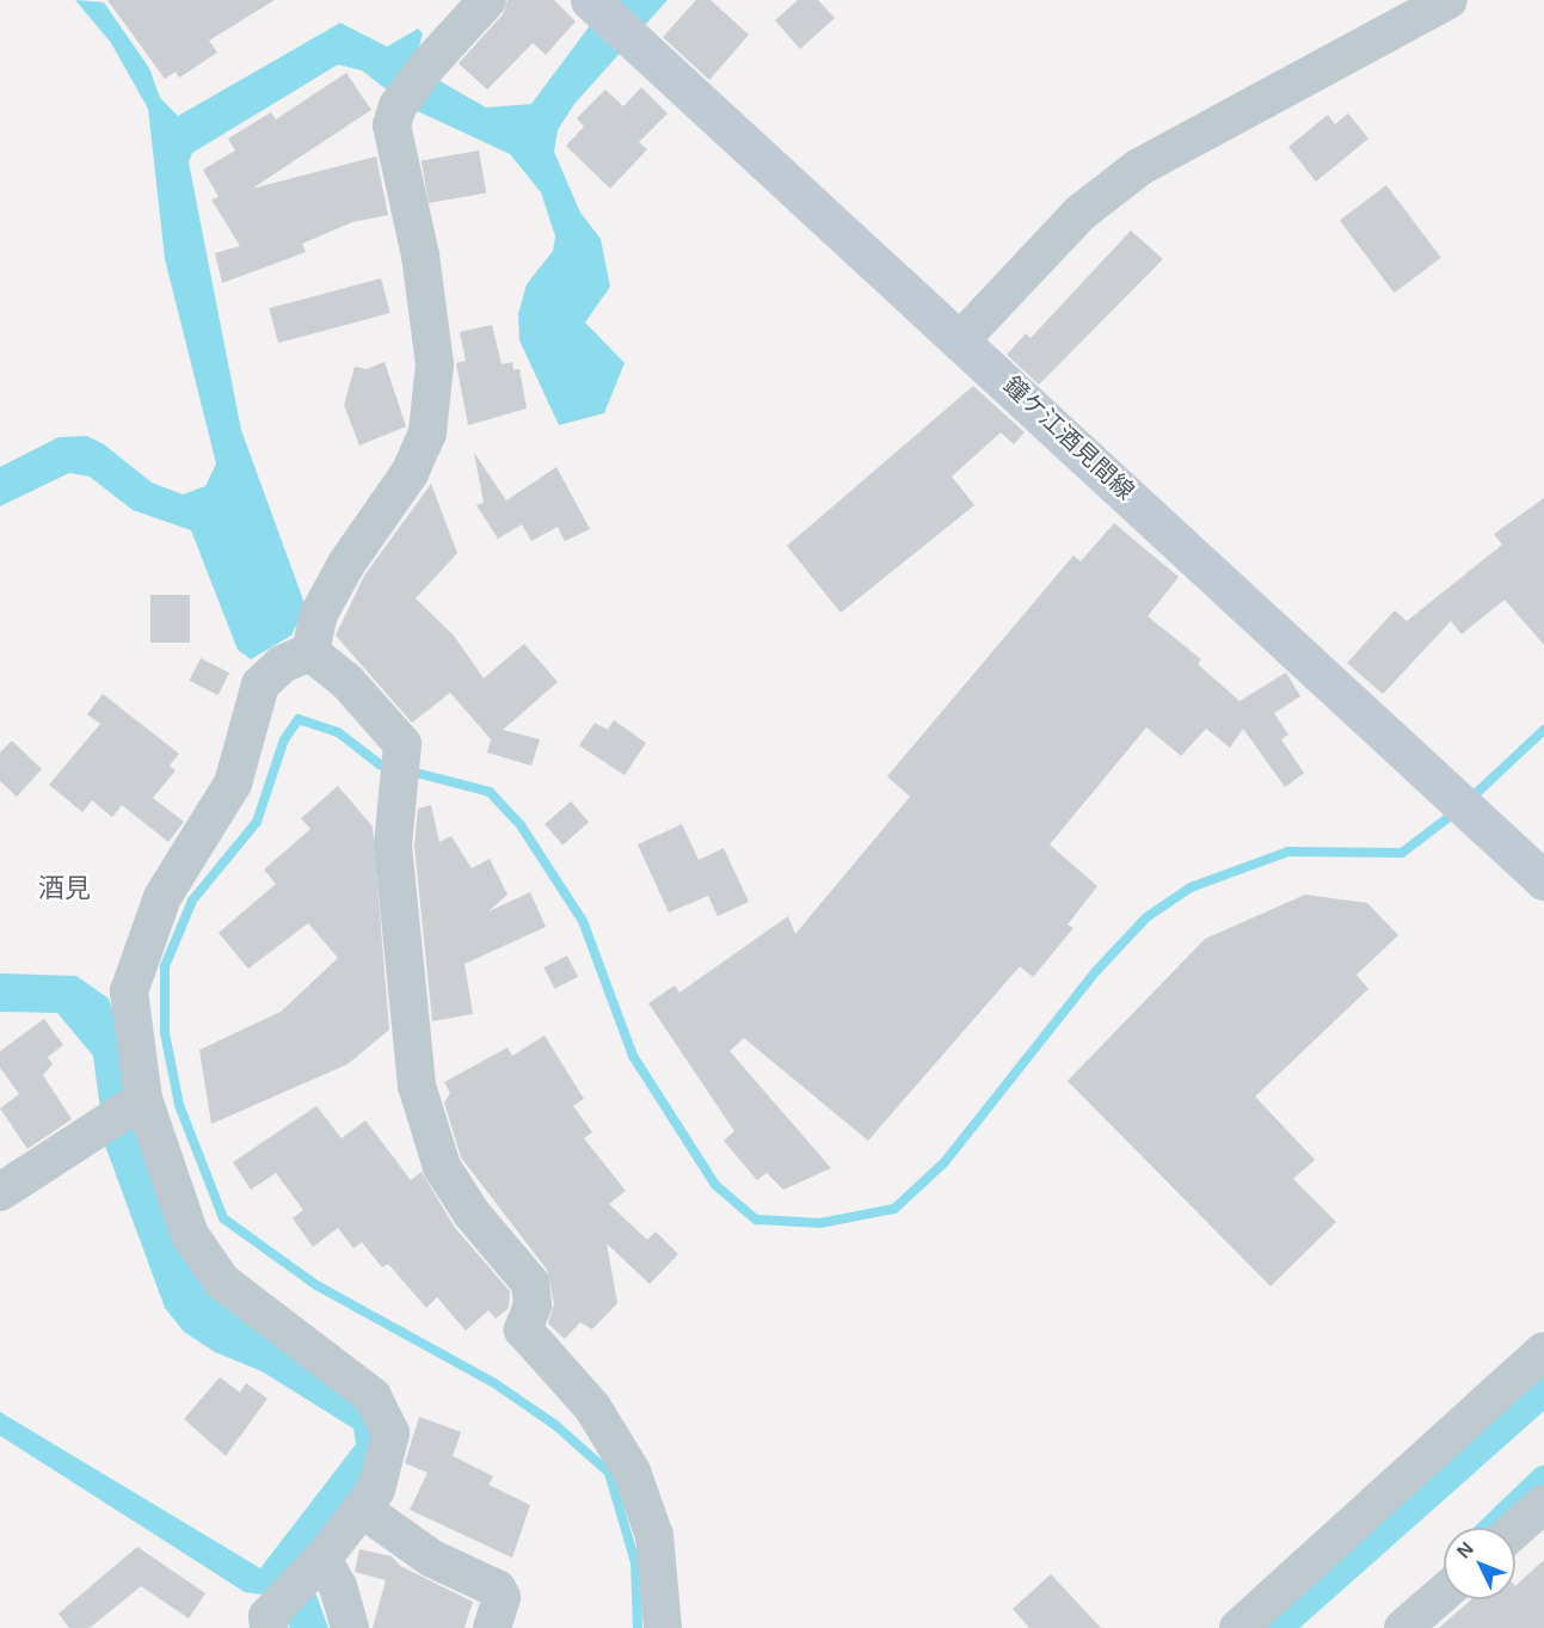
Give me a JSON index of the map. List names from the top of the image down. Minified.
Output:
{"streets":{"main road":["鐘ケ江酒見間線"]},"districts":["酒見"],"north":"top left"}
